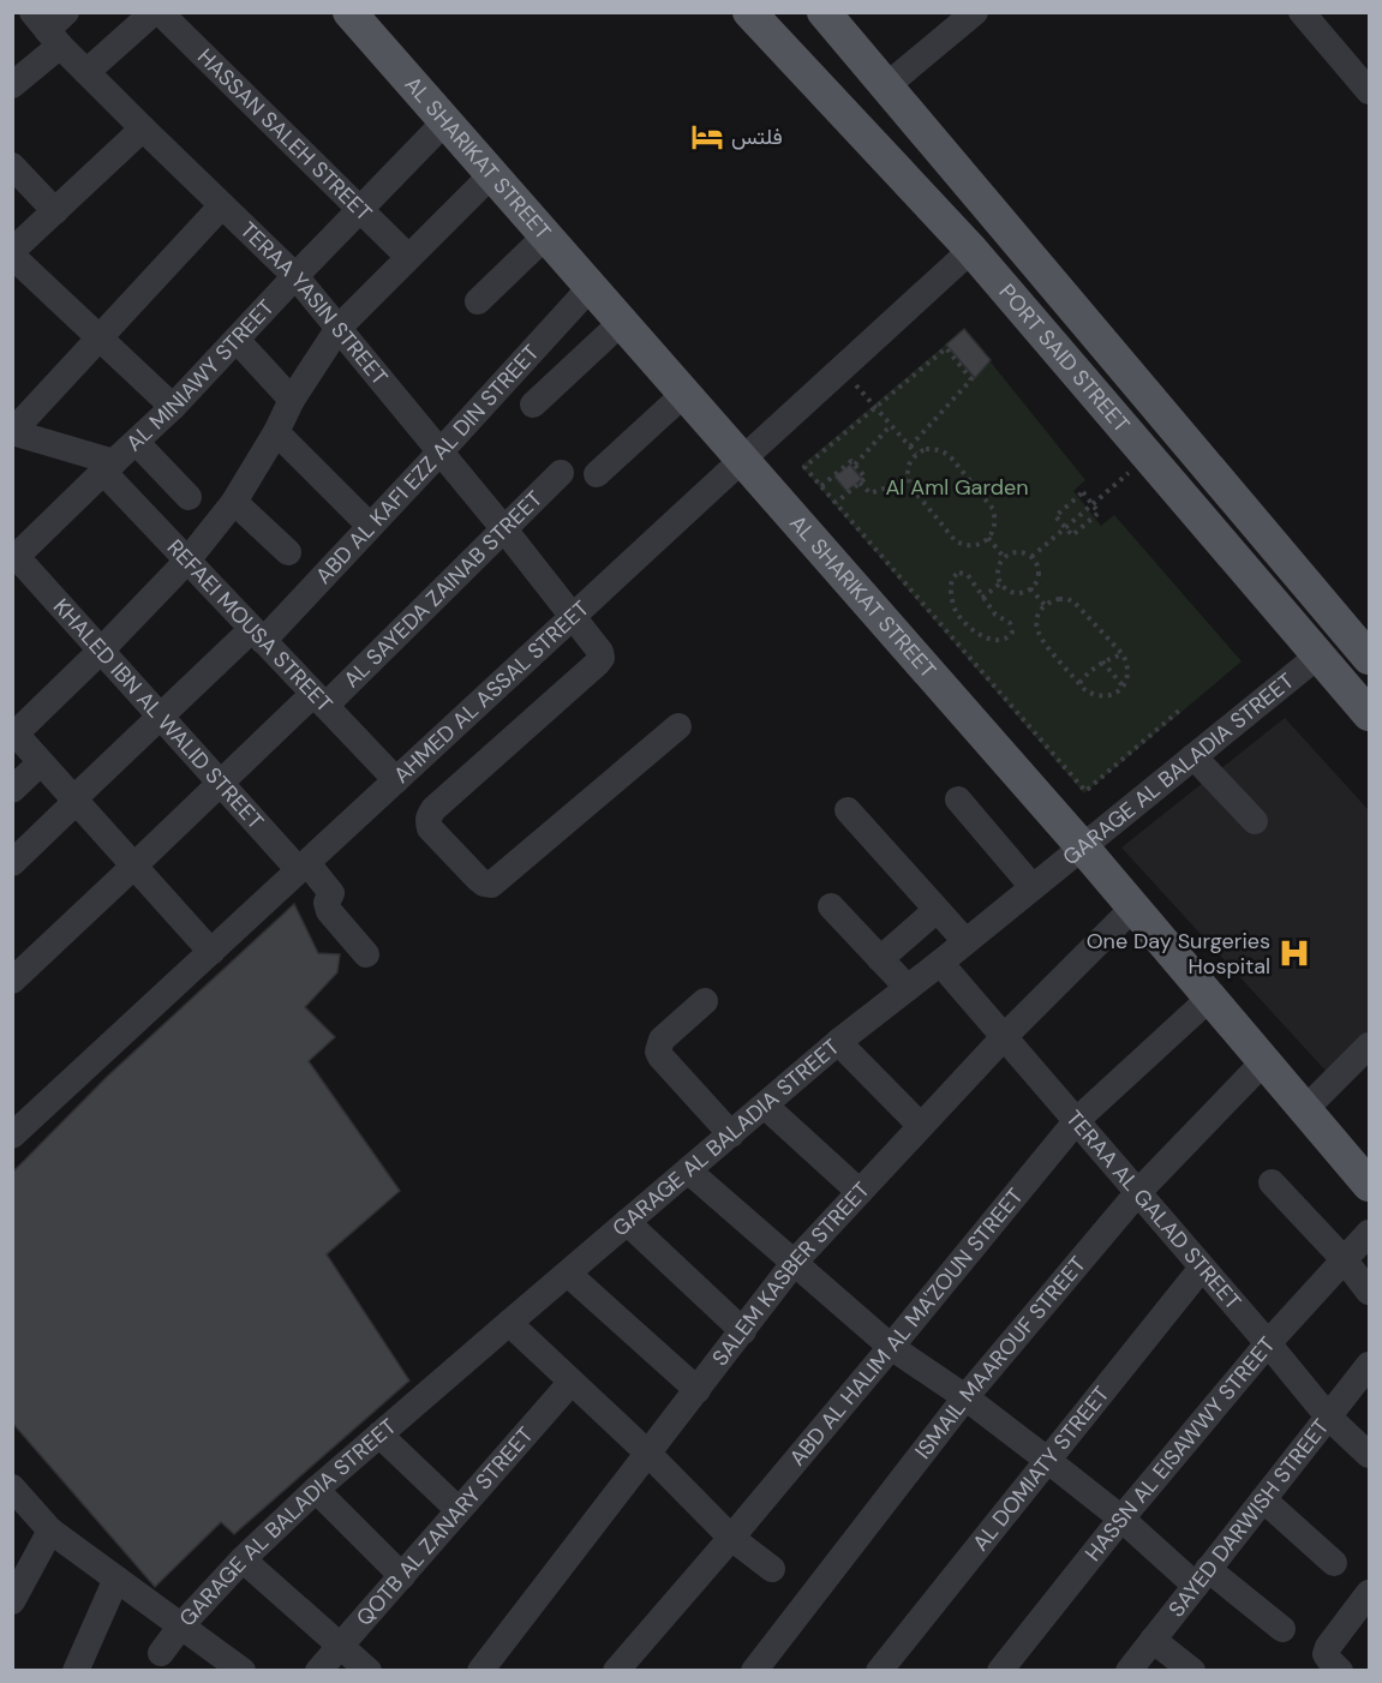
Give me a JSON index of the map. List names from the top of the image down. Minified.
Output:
{"streets":{"main road":["AL SHARIKAT STREET","PORT SAID STREET"],"street":["HASSAN SALEH STREET","TERAA YASIN STREET","AL MINIAWY STREET","ABD AL KAFI EZZ AL DIN STREET","AL SAYEDA ZAINAB STREET","REFAEI MOUSA STREET","AHMED AL ASSAL STREET","KHALED IBN AL WALID STREET","GARAGE AL BALADIA STREET","TERAA AL GALAD STREET","SALEM KASBER STREET","ABD AL HALIM AL MA'ZOUN STREET","ISMAIL MAAROUF STREET","HASSN AL EISAWWY STREET","AL DOMIATY STREET","SAYED DARWISH STREET","QOTB AL ZANARY STREET"]},"crossings":[["HASSAN SALEH STREET","AL MINIAWY STREET"],["AL SHARIKAT STREET","AL MINIAWY STREET"],["AL SHARIKAT STREET","ABD AL KAFI EZZ AL DIN STREET"],["AL SHARIKAT STREET","AHMED AL ASSAL STREET"],["AL SHARIKAT STREET","GARAGE AL BALADIA STREET"],["AL SHARIKAT STREET","SALEM KASBER STREET"],["AL SHARIKAT STREET","ABD AL HALIM AL MA'ZOUN STREET"],["AL SHARIKAT STREET","ISMAIL MAAROUF STREET"],["TERAA YASIN STREET","AL MINIAWY STREET"],["TERAA YASIN STREET","ABD AL KAFI EZZ AL DIN STREET"],["TERAA YASIN STREET","AL SAYEDA ZAINAB STREET"],["TERAA YASIN STREET","AHMED AL ASSAL STREET"],["PORT SAID STREET","AHMED AL ASSAL STREET"],["PORT SAID STREET","GARAGE AL BALADIA STREET"],["AL MINIAWY STREET","REFAEI MOUSA STREET"],["AL MINIAWY STREET","KHALED IBN AL WALID STREET"],["ABD AL KAFI EZZ AL DIN STREET","REFAEI MOUSA STREET"],["ABD AL KAFI EZZ AL DIN STREET","KHALED IBN AL WALID STREET"],["AL SAYEDA ZAINAB STREET","REFAEI MOUSA STREET"],["AL SAYEDA ZAINAB STREET","KHALED IBN AL WALID STREET"],["REFAEI MOUSA STREET","AHMED AL ASSAL STREET"],["AHMED AL ASSAL STREET","KHALED IBN AL WALID STREET"],["GARAGE AL BALADIA STREET","TERAA AL GALAD STREET"],["TERAA AL GALAD STREET","SALEM KASBER STREET"],["TERAA AL GALAD STREET","ABD AL HALIM AL MA'ZOUN STREET"],["TERAA AL GALAD STREET","ISMAIL MAAROUF STREET"],["TERAA AL GALAD STREET","HASSN AL EISAWWY STREET"],["TERAA AL GALAD STREET","AL DOMIATY STREET"],["TERAA AL GALAD STREET","SAYED DARWISH STREET"]],"parks":["Al Aml Garden"],"places":{"hotel":["فلتس"],"hospital":["One Day Surgeries Hospital"]}}
